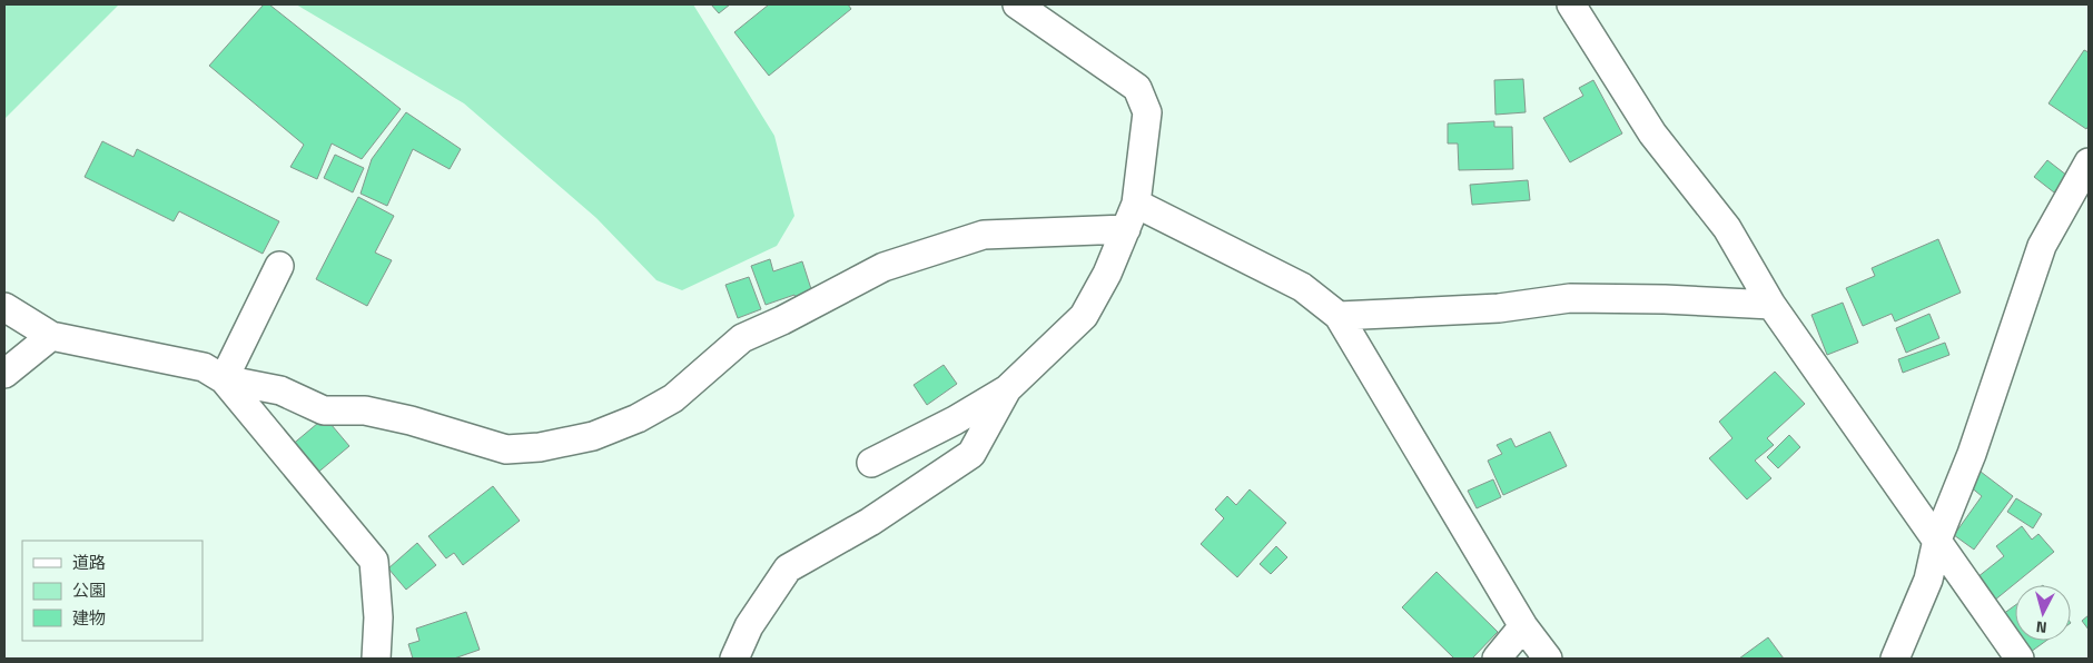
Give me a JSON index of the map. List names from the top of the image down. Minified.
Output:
{"legend":["道路","公園","建物"],"north":"bottom"}
